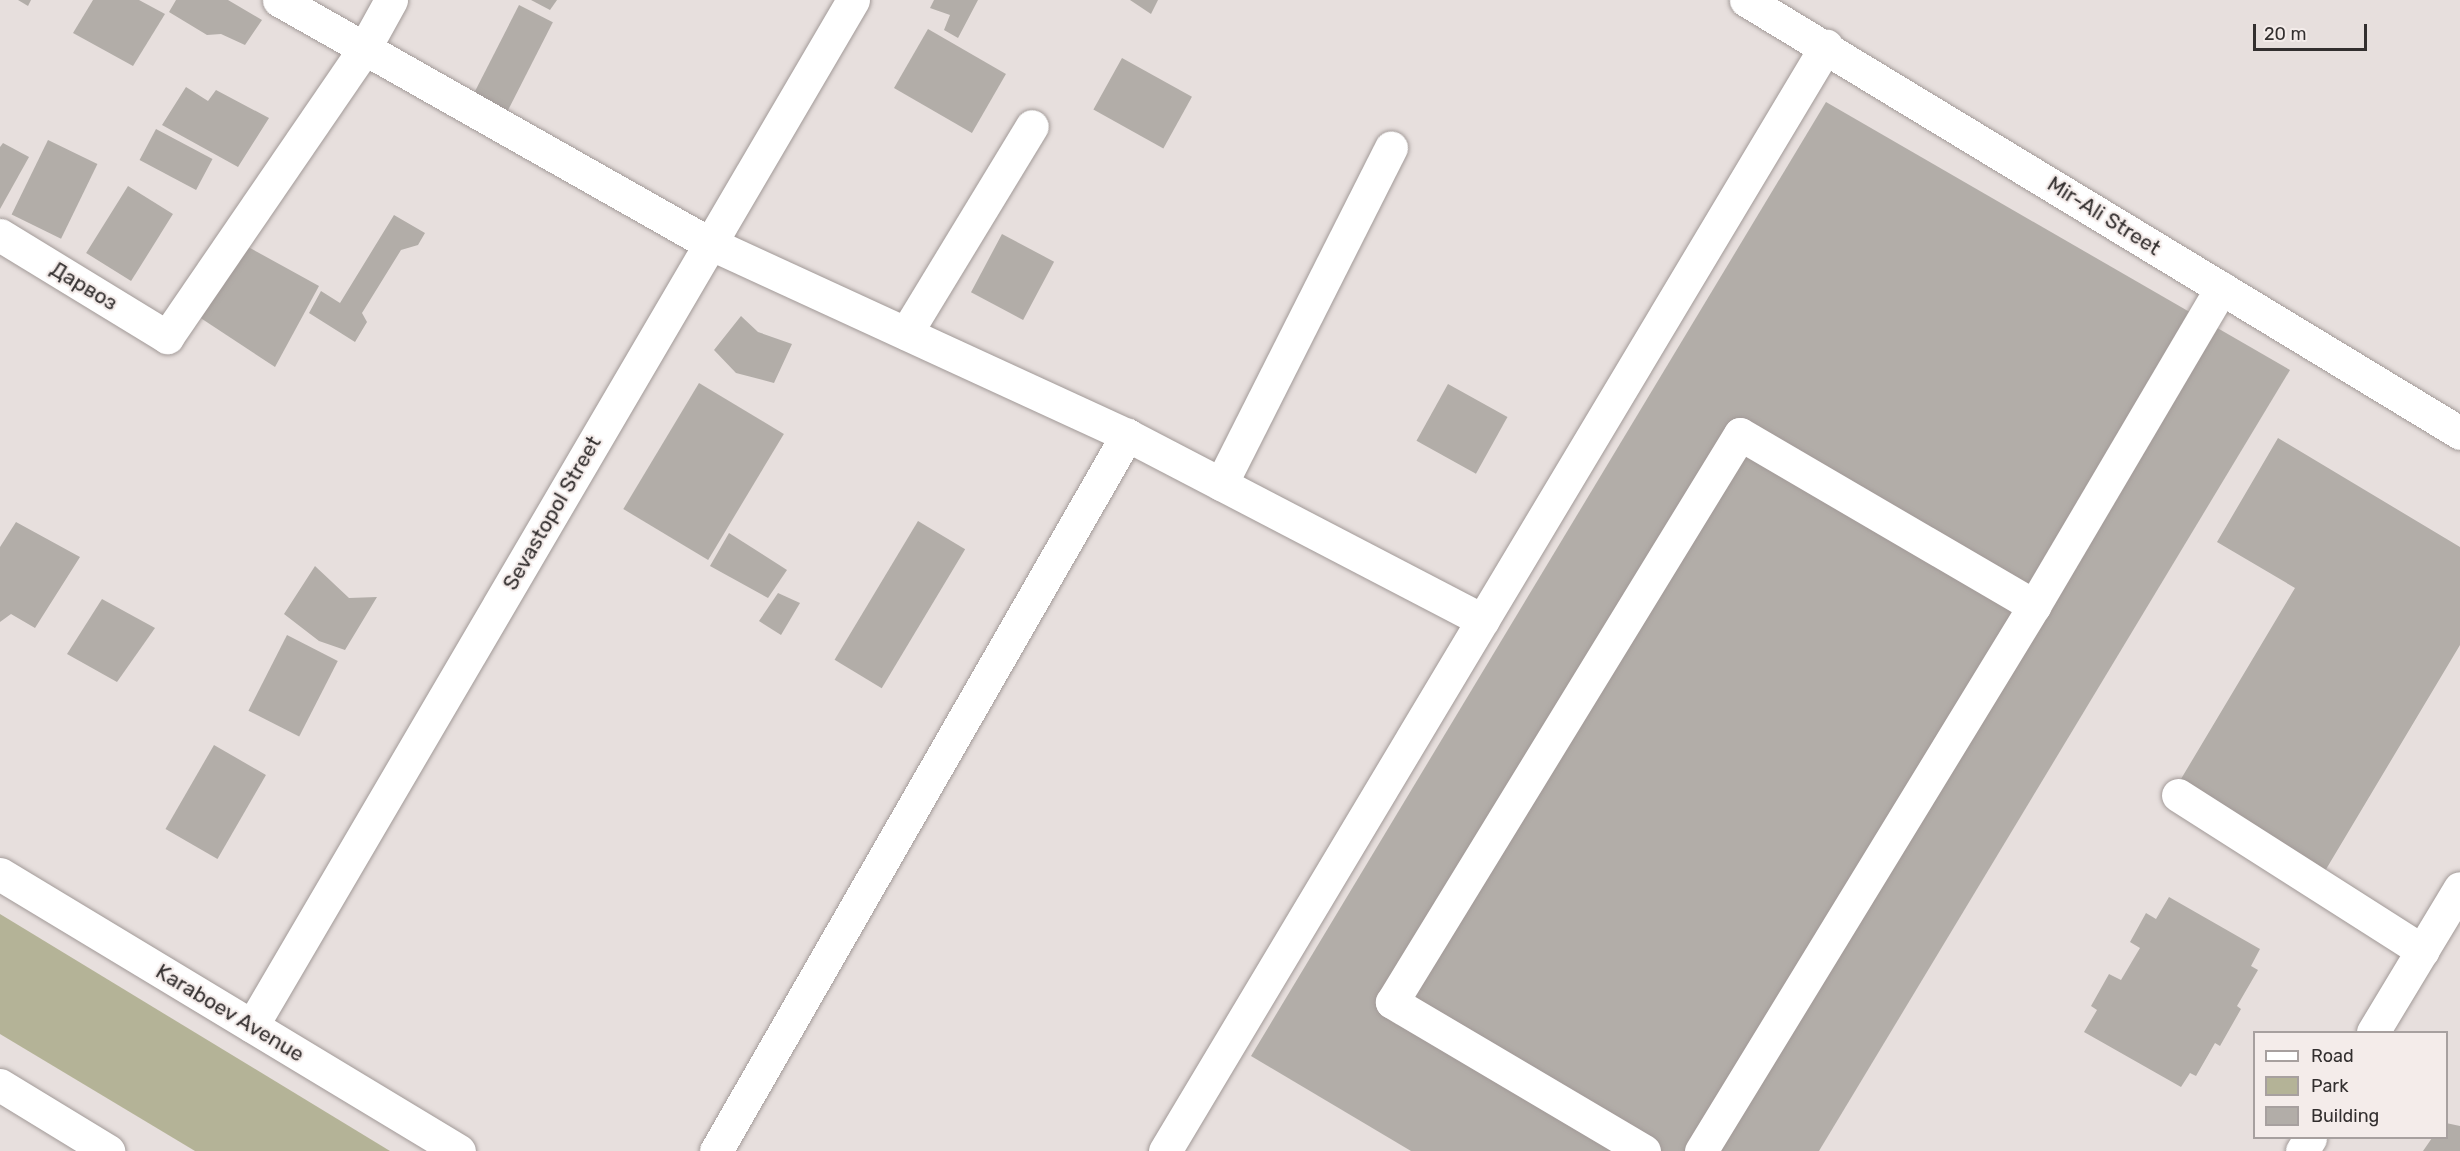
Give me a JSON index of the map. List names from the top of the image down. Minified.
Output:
{"streets":{"main road":["Mir-Ali Street","Дарвоз","Sevastopol Street","Karaboev Avenue"]},"crossings":[["Sevastopol Street","Karaboev Avenue"]],"legend":["Road","Park","Building"],"scale_bar":"20 m"}
